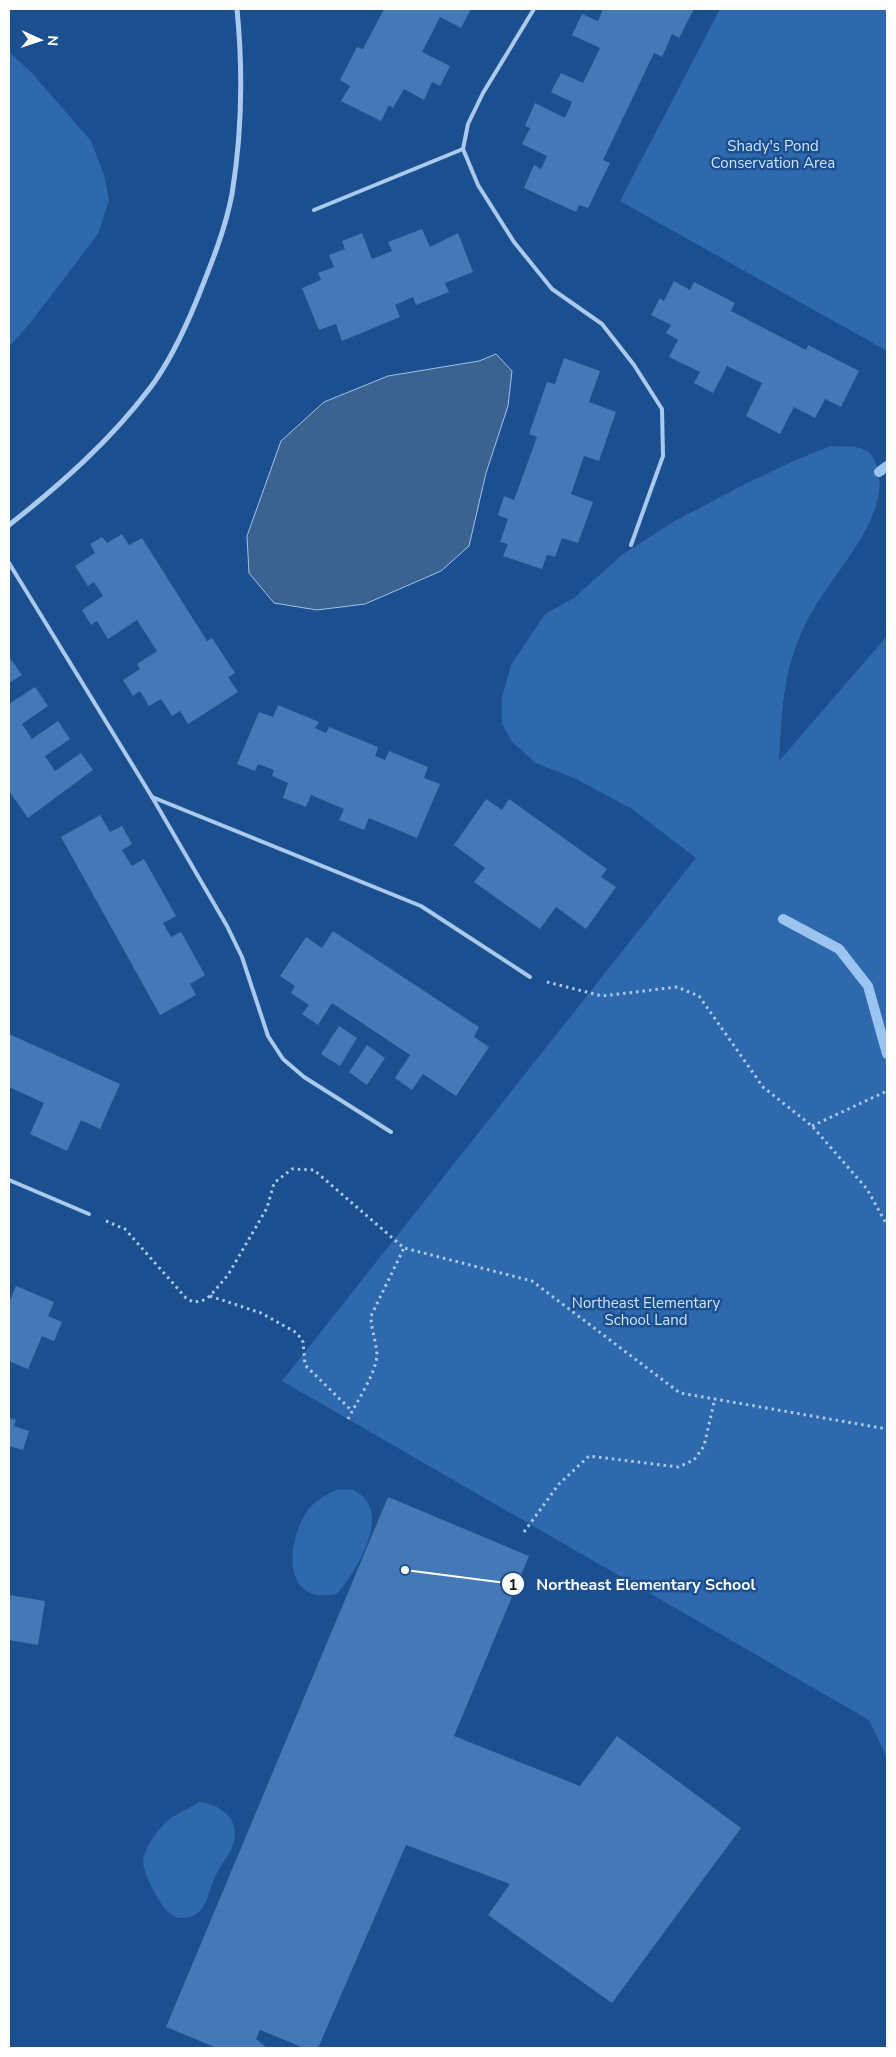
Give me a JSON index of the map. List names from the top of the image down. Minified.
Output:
{"parks":["Shady's Pond Conservation Area","Northeast Elementary School Land"],"places":["Northeast Elementary School"],"north":"right"}
